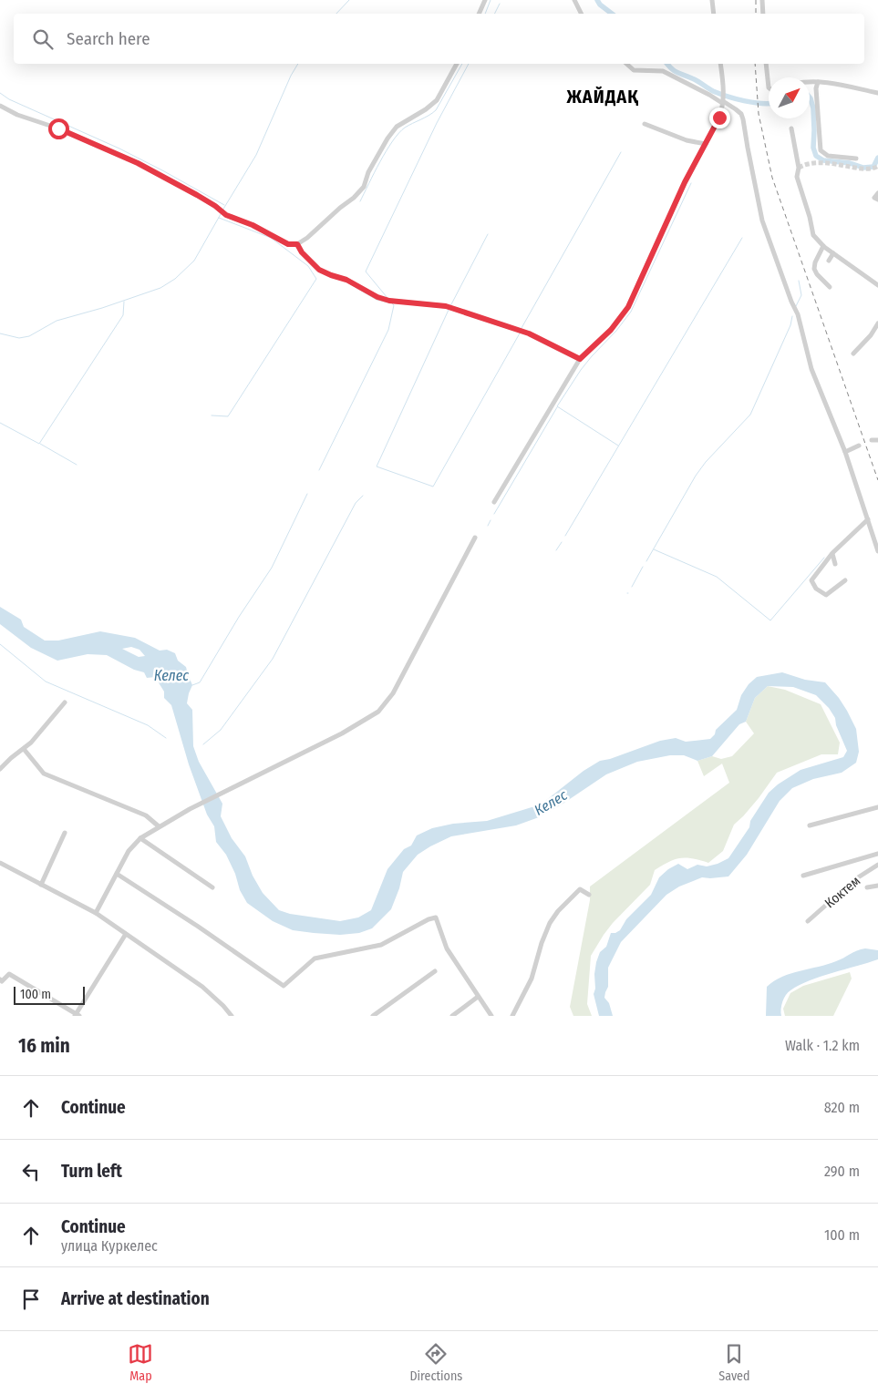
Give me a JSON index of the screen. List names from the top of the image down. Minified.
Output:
{"streets":{"street":["Коктем"]},"districts":["ЖАЙДАҚ"],"water":["Келес"],"scale_bar":"100 m","north":"top right","page":{"search":"Search here","scale":"100 m","heading":["16 min","Walk · 1.2 km"],"list":[["Continue","820 m"],["Turn left","290 m"],["Continue","улица Куркелес","100 m"],"Arrive at destination"],"nav":["Map","Directions","Saved"]}}
